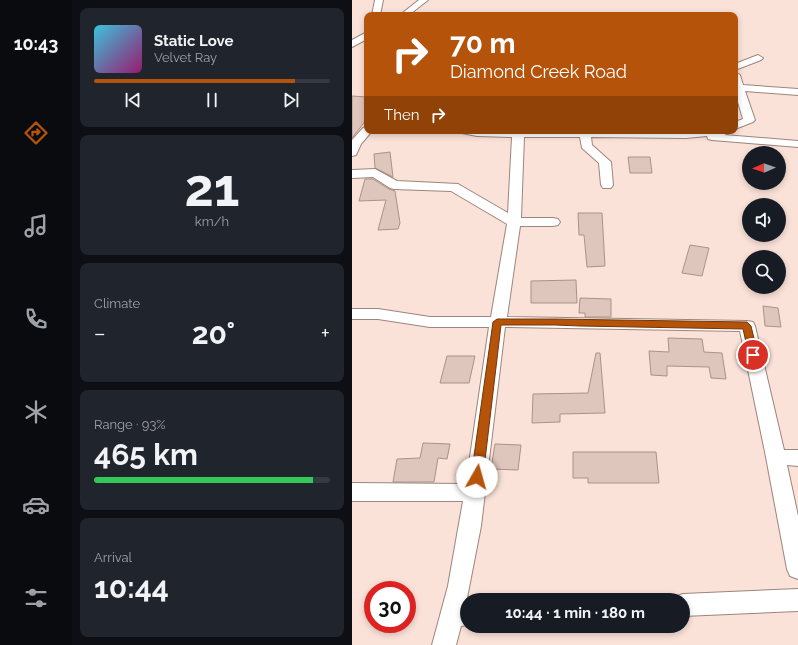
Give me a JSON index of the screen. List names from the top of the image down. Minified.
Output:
{"north":"left","page":{"tabs":"10:43","turn":["70 m","Diamond Creek Road"],"song":["Static Love","Velvet Ray"],"then":"Then","tile":[["21","km/h"],"Climate",["Range · 93%","465 km"],["Arrival","10:44"]],"heat":["−","20°","+"],"limit":"30","trip":"10:44 · 1 min · 180 m"}}
